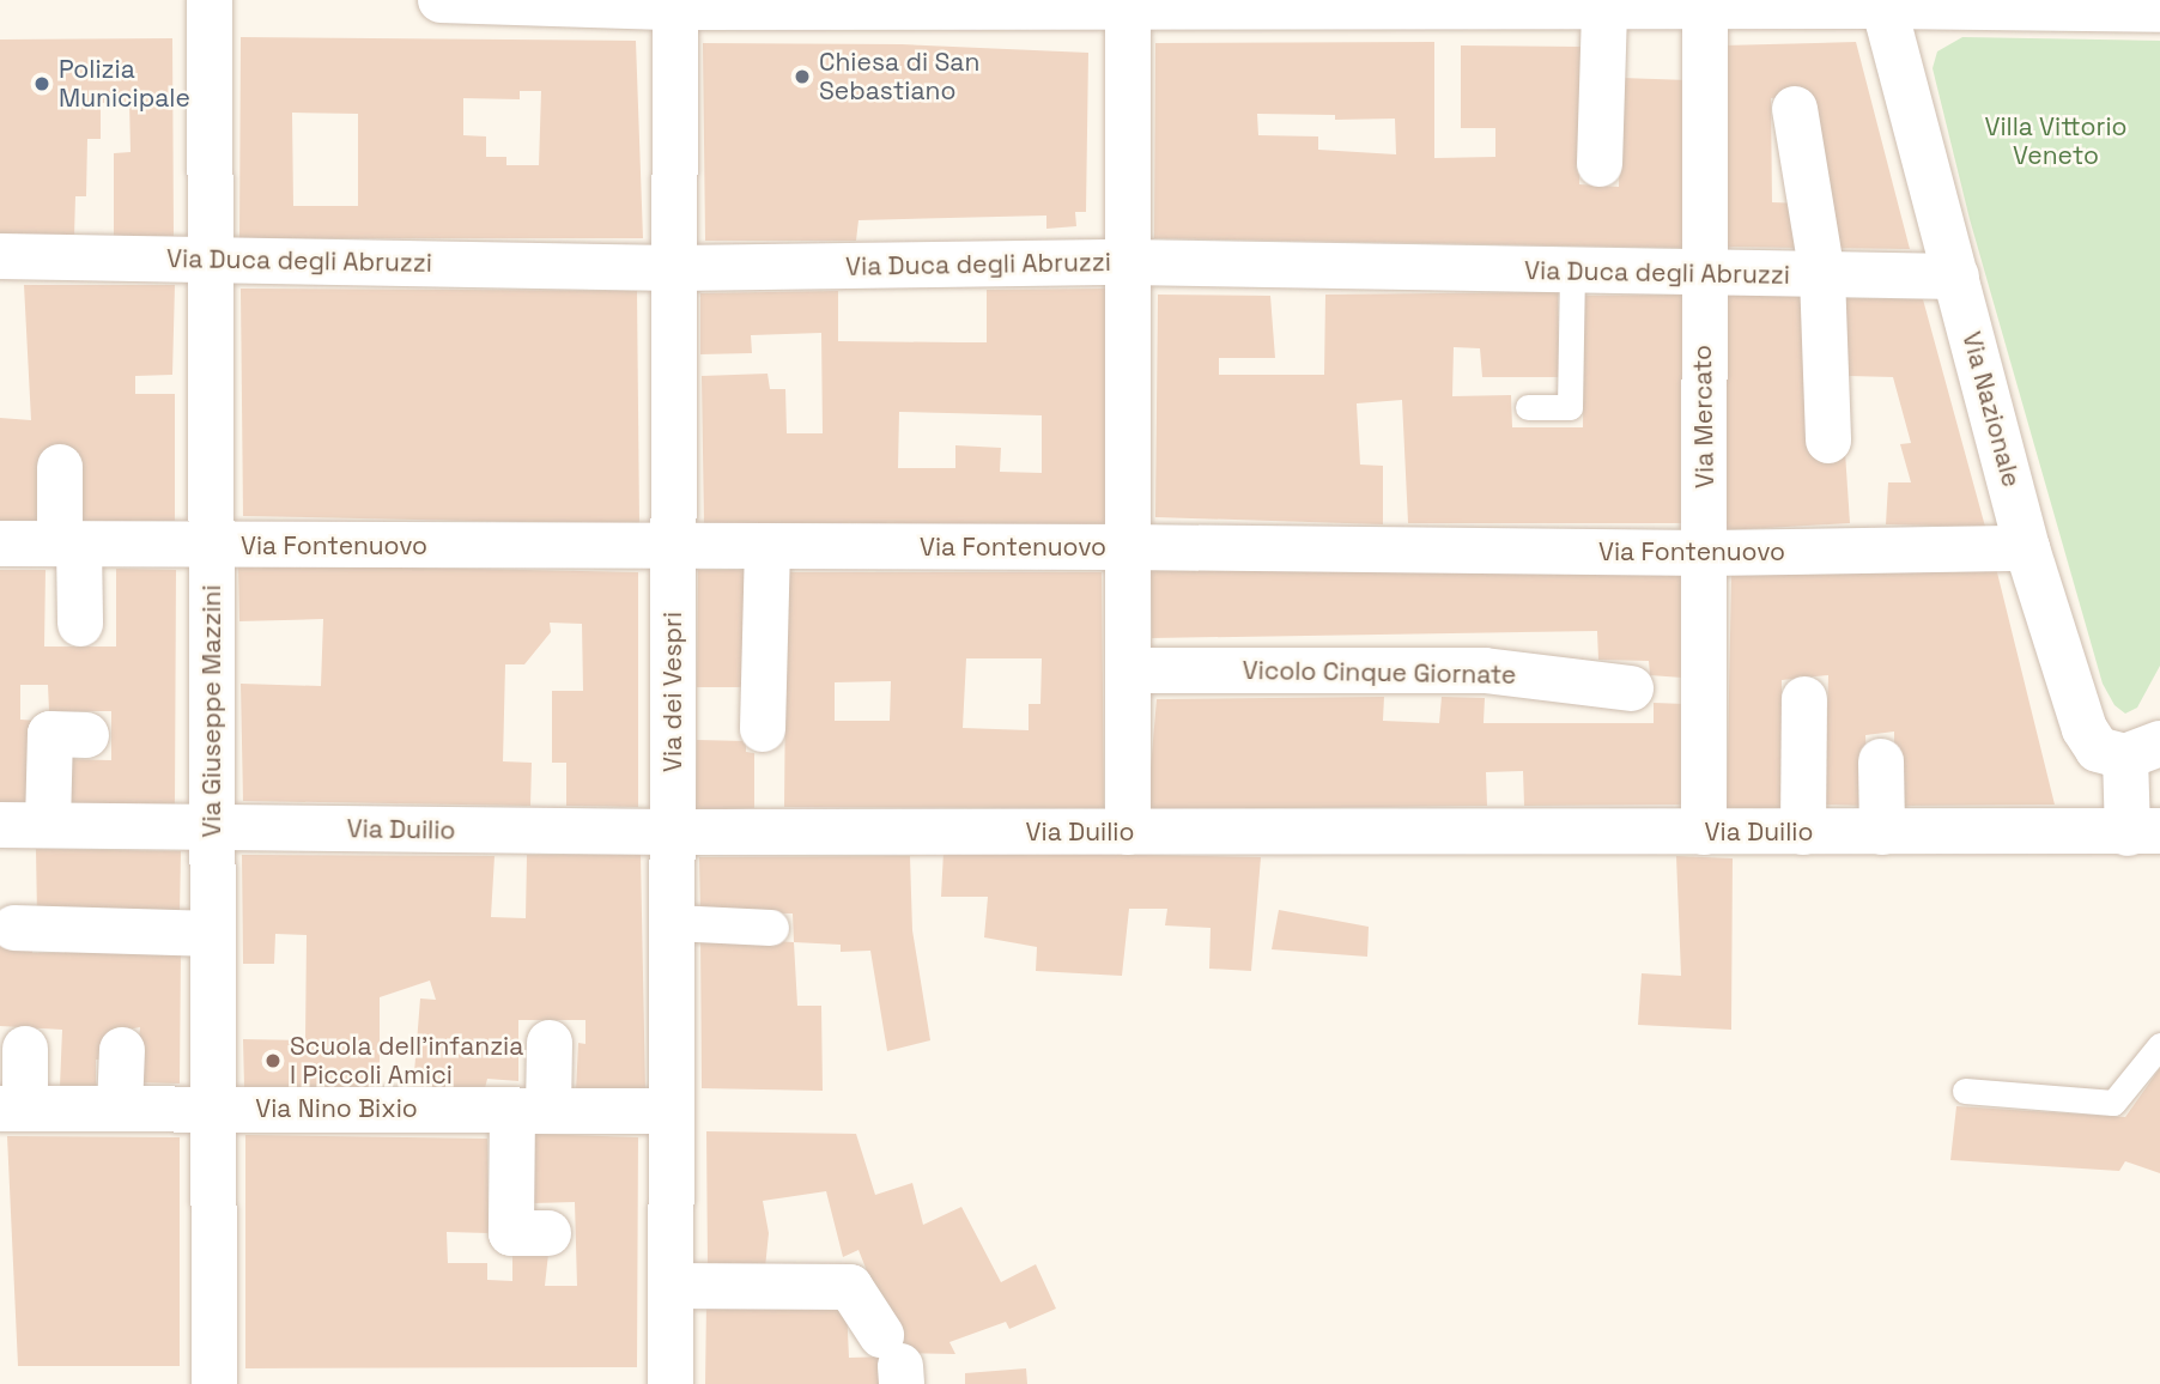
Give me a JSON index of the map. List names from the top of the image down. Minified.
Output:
{"streets":{"street":["Via Duca degli Abruzzi","Via Nazionale","Via Mercato","Via Fontenuovo","Vicolo Cinque Giornate","Via dei Vespri","Via Giuseppe Mazzini","Via Duilio","Via Nino Bixio"]},"crossings":[["Via Duca degli Abruzzi","Via Nazionale"],["Via Duca degli Abruzzi","Via Mercato"],["Via Duca degli Abruzzi","Via dei Vespri"],["Via Duca degli Abruzzi","Via Giuseppe Mazzini"],["Via Nazionale","Via Fontenuovo"],["Via Mercato","Via Fontenuovo"],["Via Mercato","Via Duilio"],["Via Fontenuovo","Via dei Vespri"],["Via Fontenuovo","Via Giuseppe Mazzini"],["Via dei Vespri","Via Duilio"],["Via dei Vespri","Via Nino Bixio"],["Via Giuseppe Mazzini","Via Duilio"],["Via Giuseppe Mazzini","Via Nino Bixio"]],"parks":["Villa Vittorio Veneto"],"places":["Chiesa di San Sebastiano","Polizia Municipale","Scuola dell'infanzia I Piccoli Amici"]}
